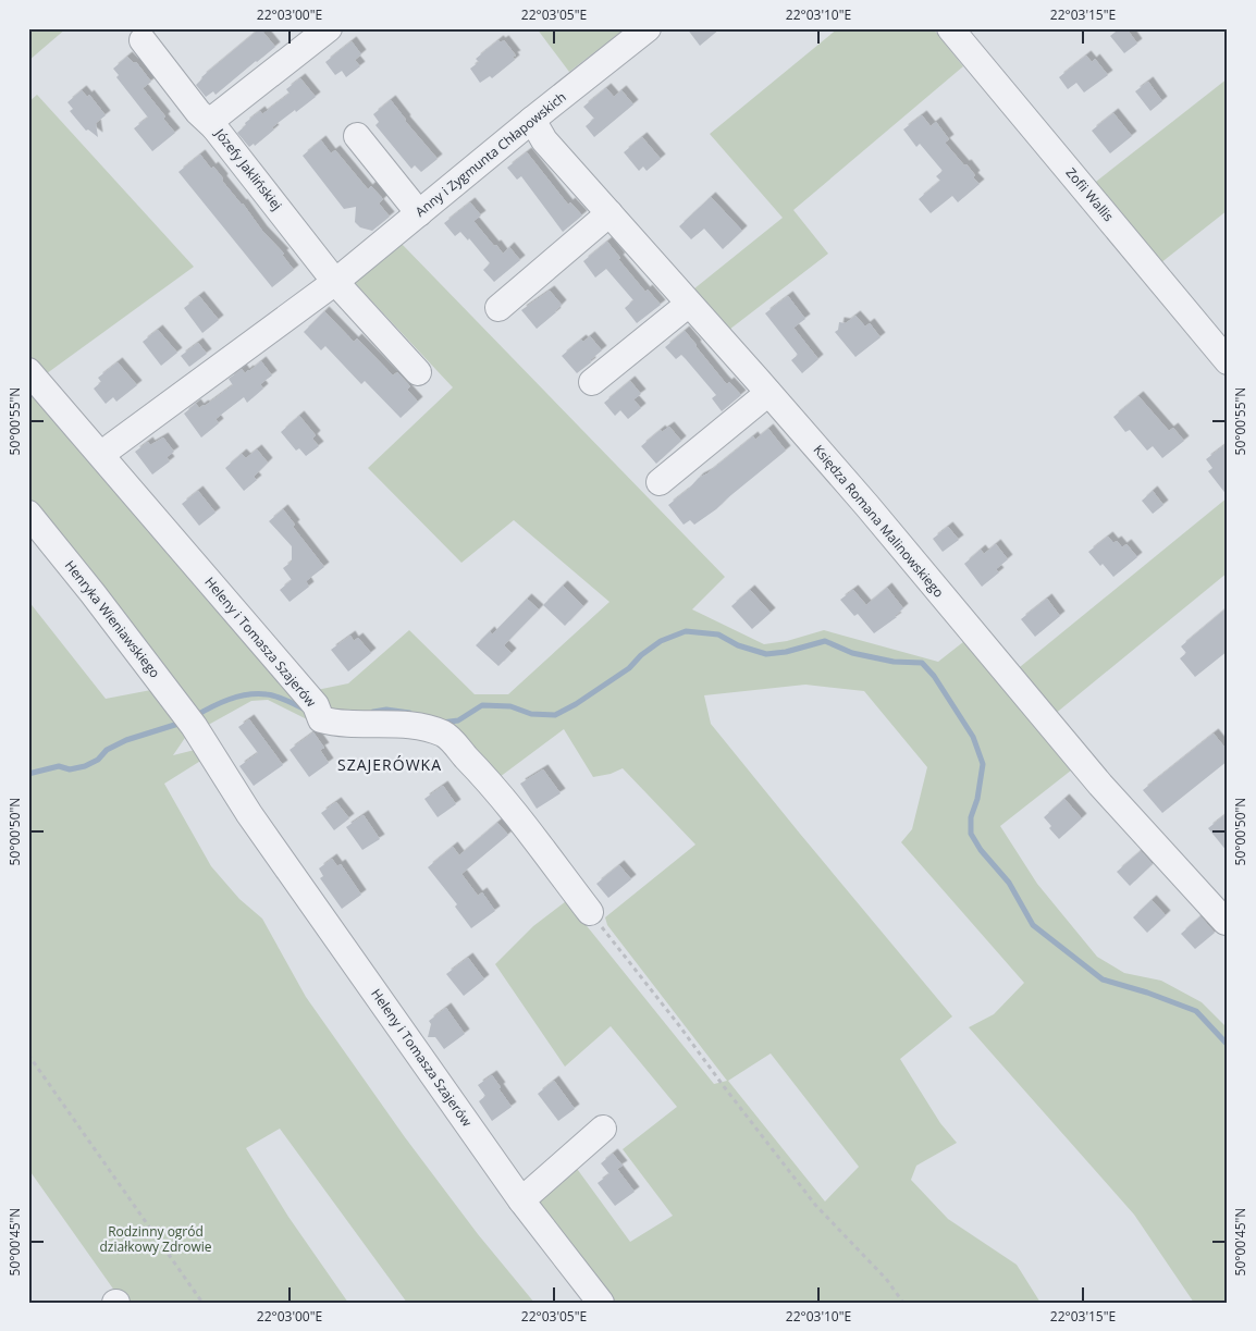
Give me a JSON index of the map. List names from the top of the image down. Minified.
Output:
{"streets":{"street":["Anny i Zygmunta Chłapowskich","Józefy Jaklińskiej","Zofii Wallis","Księdza Romana Malinowskiego","Henryka Wieniawskiego","Heleny i Tomasza Szajerów"]},"crossings":[["Anny i Zygmunta Chłapowskich","Józefy Jaklińskiej"],["Anny i Zygmunta Chłapowskich","Księdza Romana Malinowskiego"],["Henryka Wieniawskiego","Heleny i Tomasza Szajerów"]],"districts":["SZAJERÓWKA"],"parks":["Rodzinny ogród działkowy Zdrowie"],"coordinates":["22°03'00\"E","22°03'05\"E","22°03'10\"E","22°03'15\"E","50°00'55\"N","50°00'50\"N","50°00'45\"N"]}
